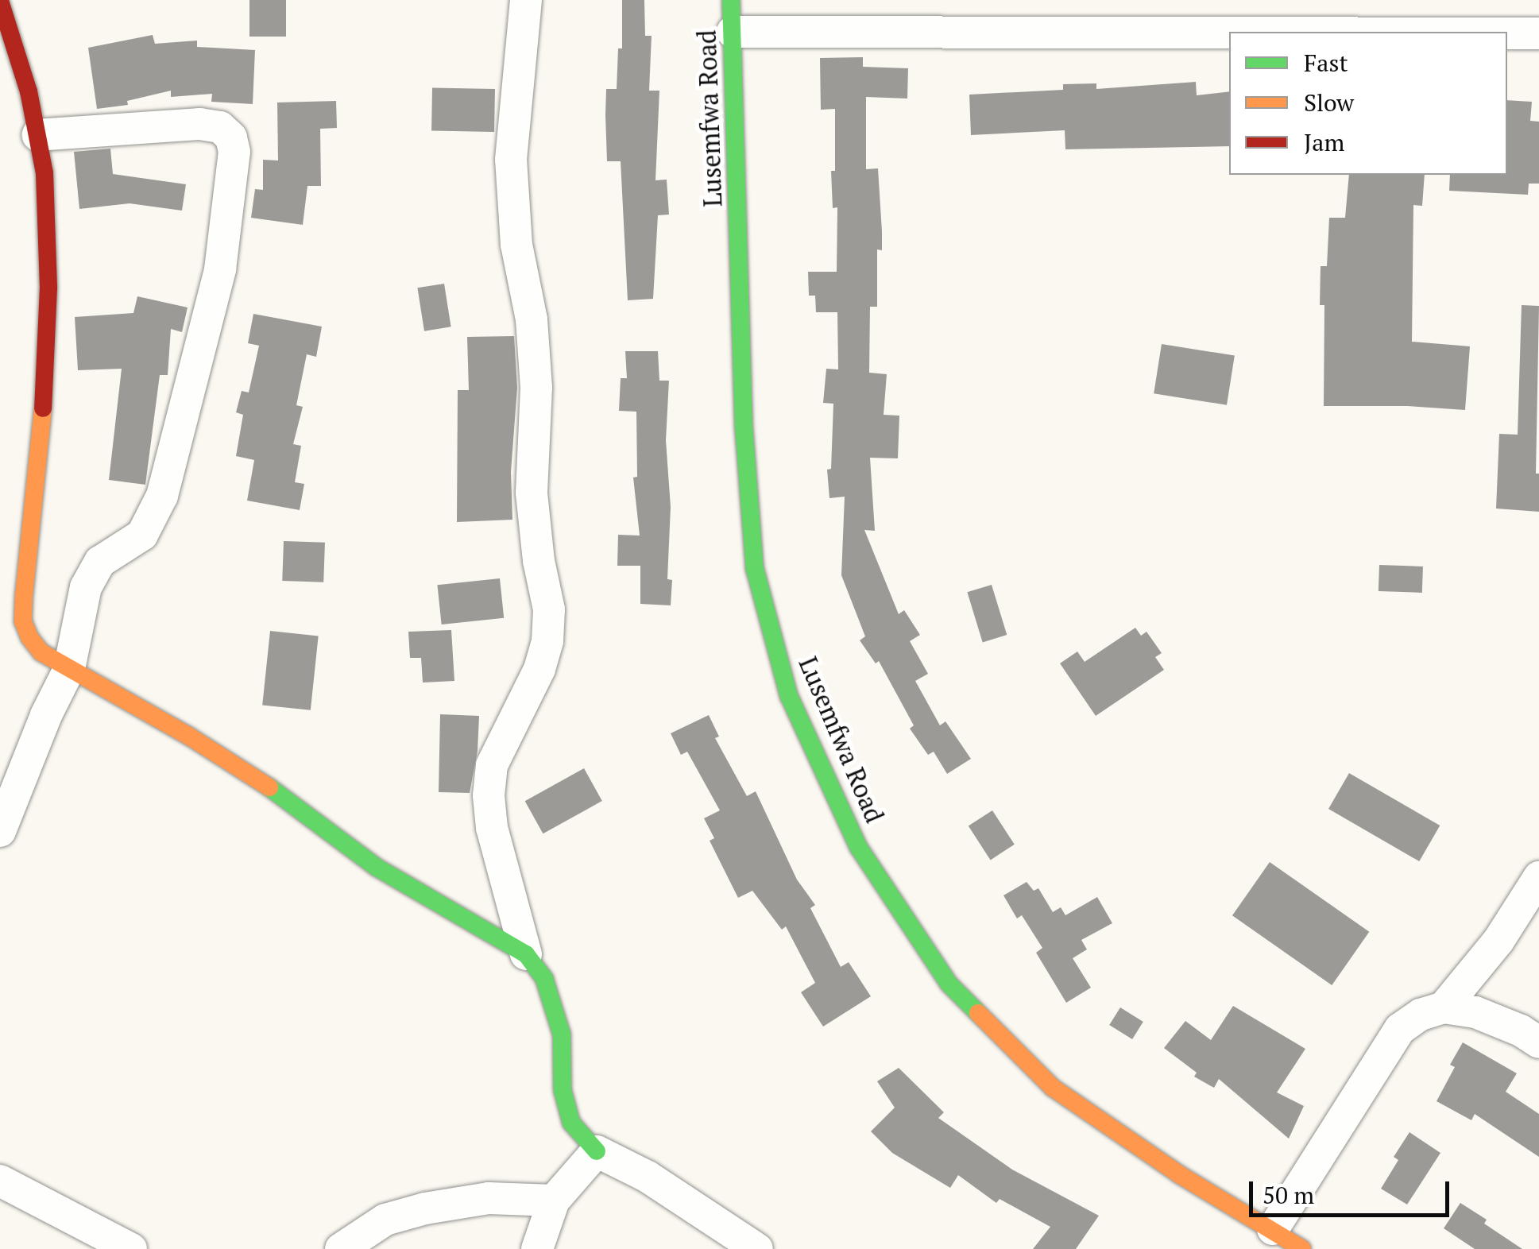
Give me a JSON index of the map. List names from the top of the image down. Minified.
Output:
{"streets":{"street":["Lusemfwa Road"]},"legend":["Fast","Slow","Jam"],"scale_bar":"50 m"}
